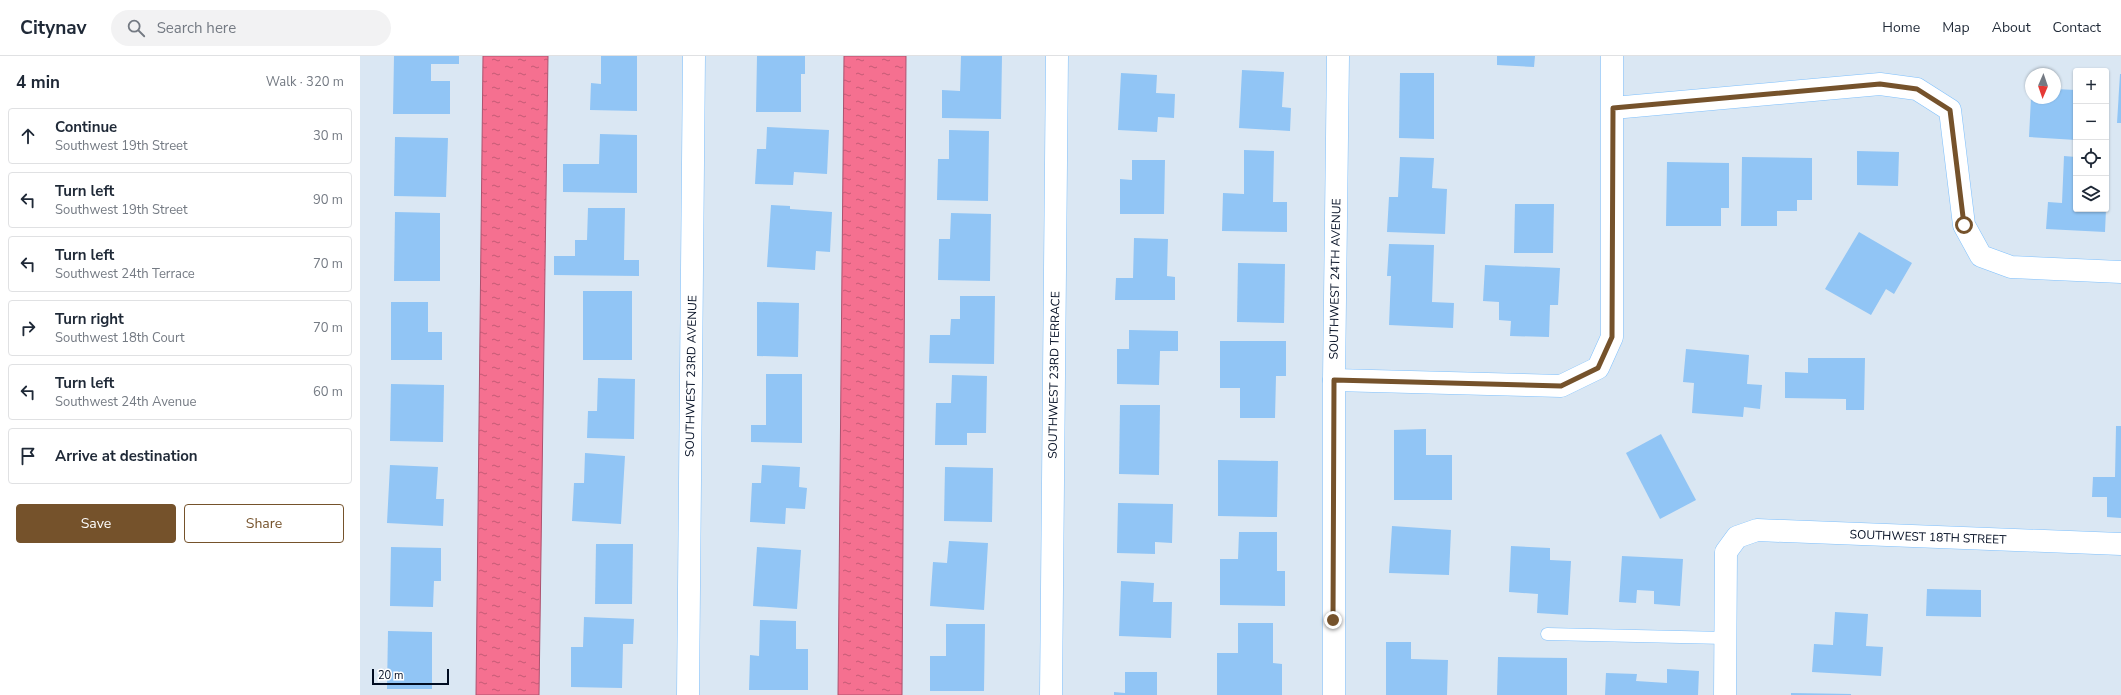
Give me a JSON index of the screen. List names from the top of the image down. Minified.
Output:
{"streets":{"street":["SOUTHWEST 24TH AVENUE","SOUTHWEST 23RD TERRACE","SOUTHWEST 23RD AVENUE","SOUTHWEST 18TH STREET"]},"scale_bar":"20 m","north":"bottom","page":{"header":"Citynav","search":"Search here","nav":["Home","Map","About","Contact"],"heading":["4 min","Walk · 320 m"],"map_buttons":["+","−"],"list":[["Continue","Southwest 19th Street","30 m"],["Turn left","Southwest 19th Street","90 m"],["Turn left","Southwest 24th Terrace","70 m"],["Turn right","Southwest 18th Court","70 m"],["Turn left","Southwest 24th Avenue","60 m"],"Arrive at destination"],"buttons":["Save","Share"],"scale":"20 m"}}
